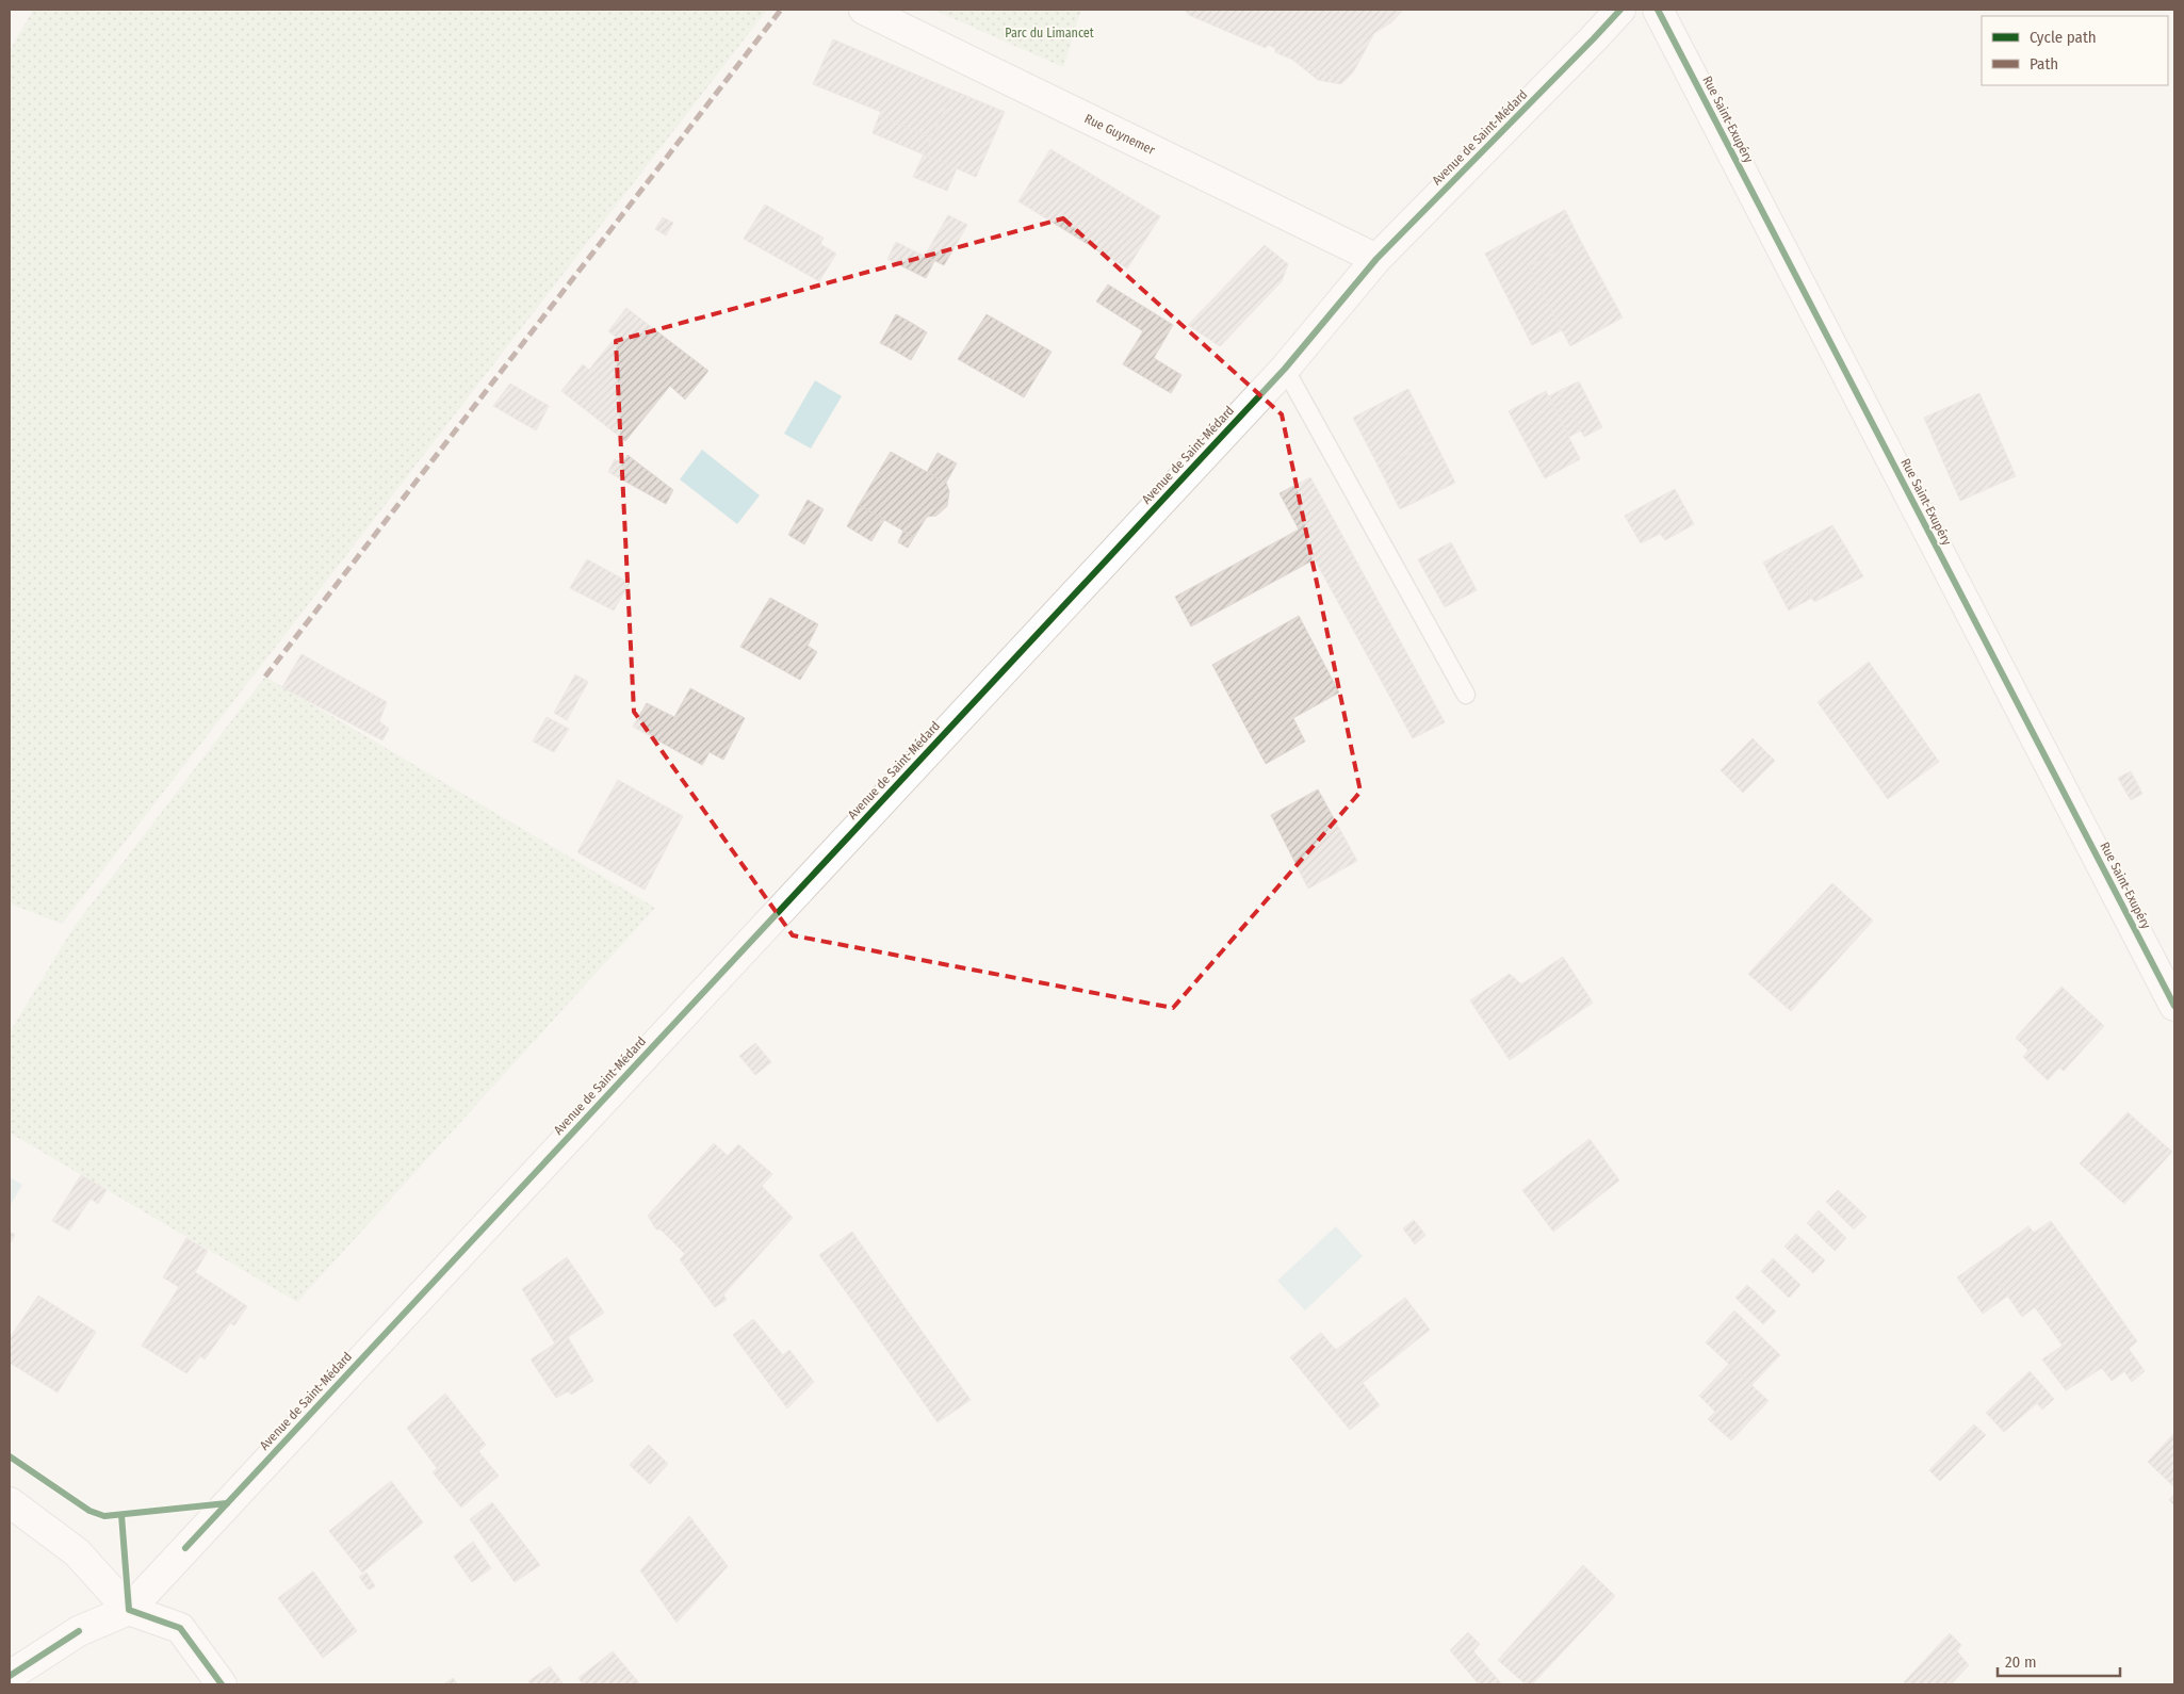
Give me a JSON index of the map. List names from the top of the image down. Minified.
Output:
{"streets":{"main road":["Rue Saint-Exupéry","Rue Guynemer","Avenue de Saint-Médard"]},"crossings":[["Rue Guynemer","Avenue de Saint-Médard"]],"parks":["Parc du Limancet"],"legend":["Cycle path","Path"],"scale_bar":"20 m"}
